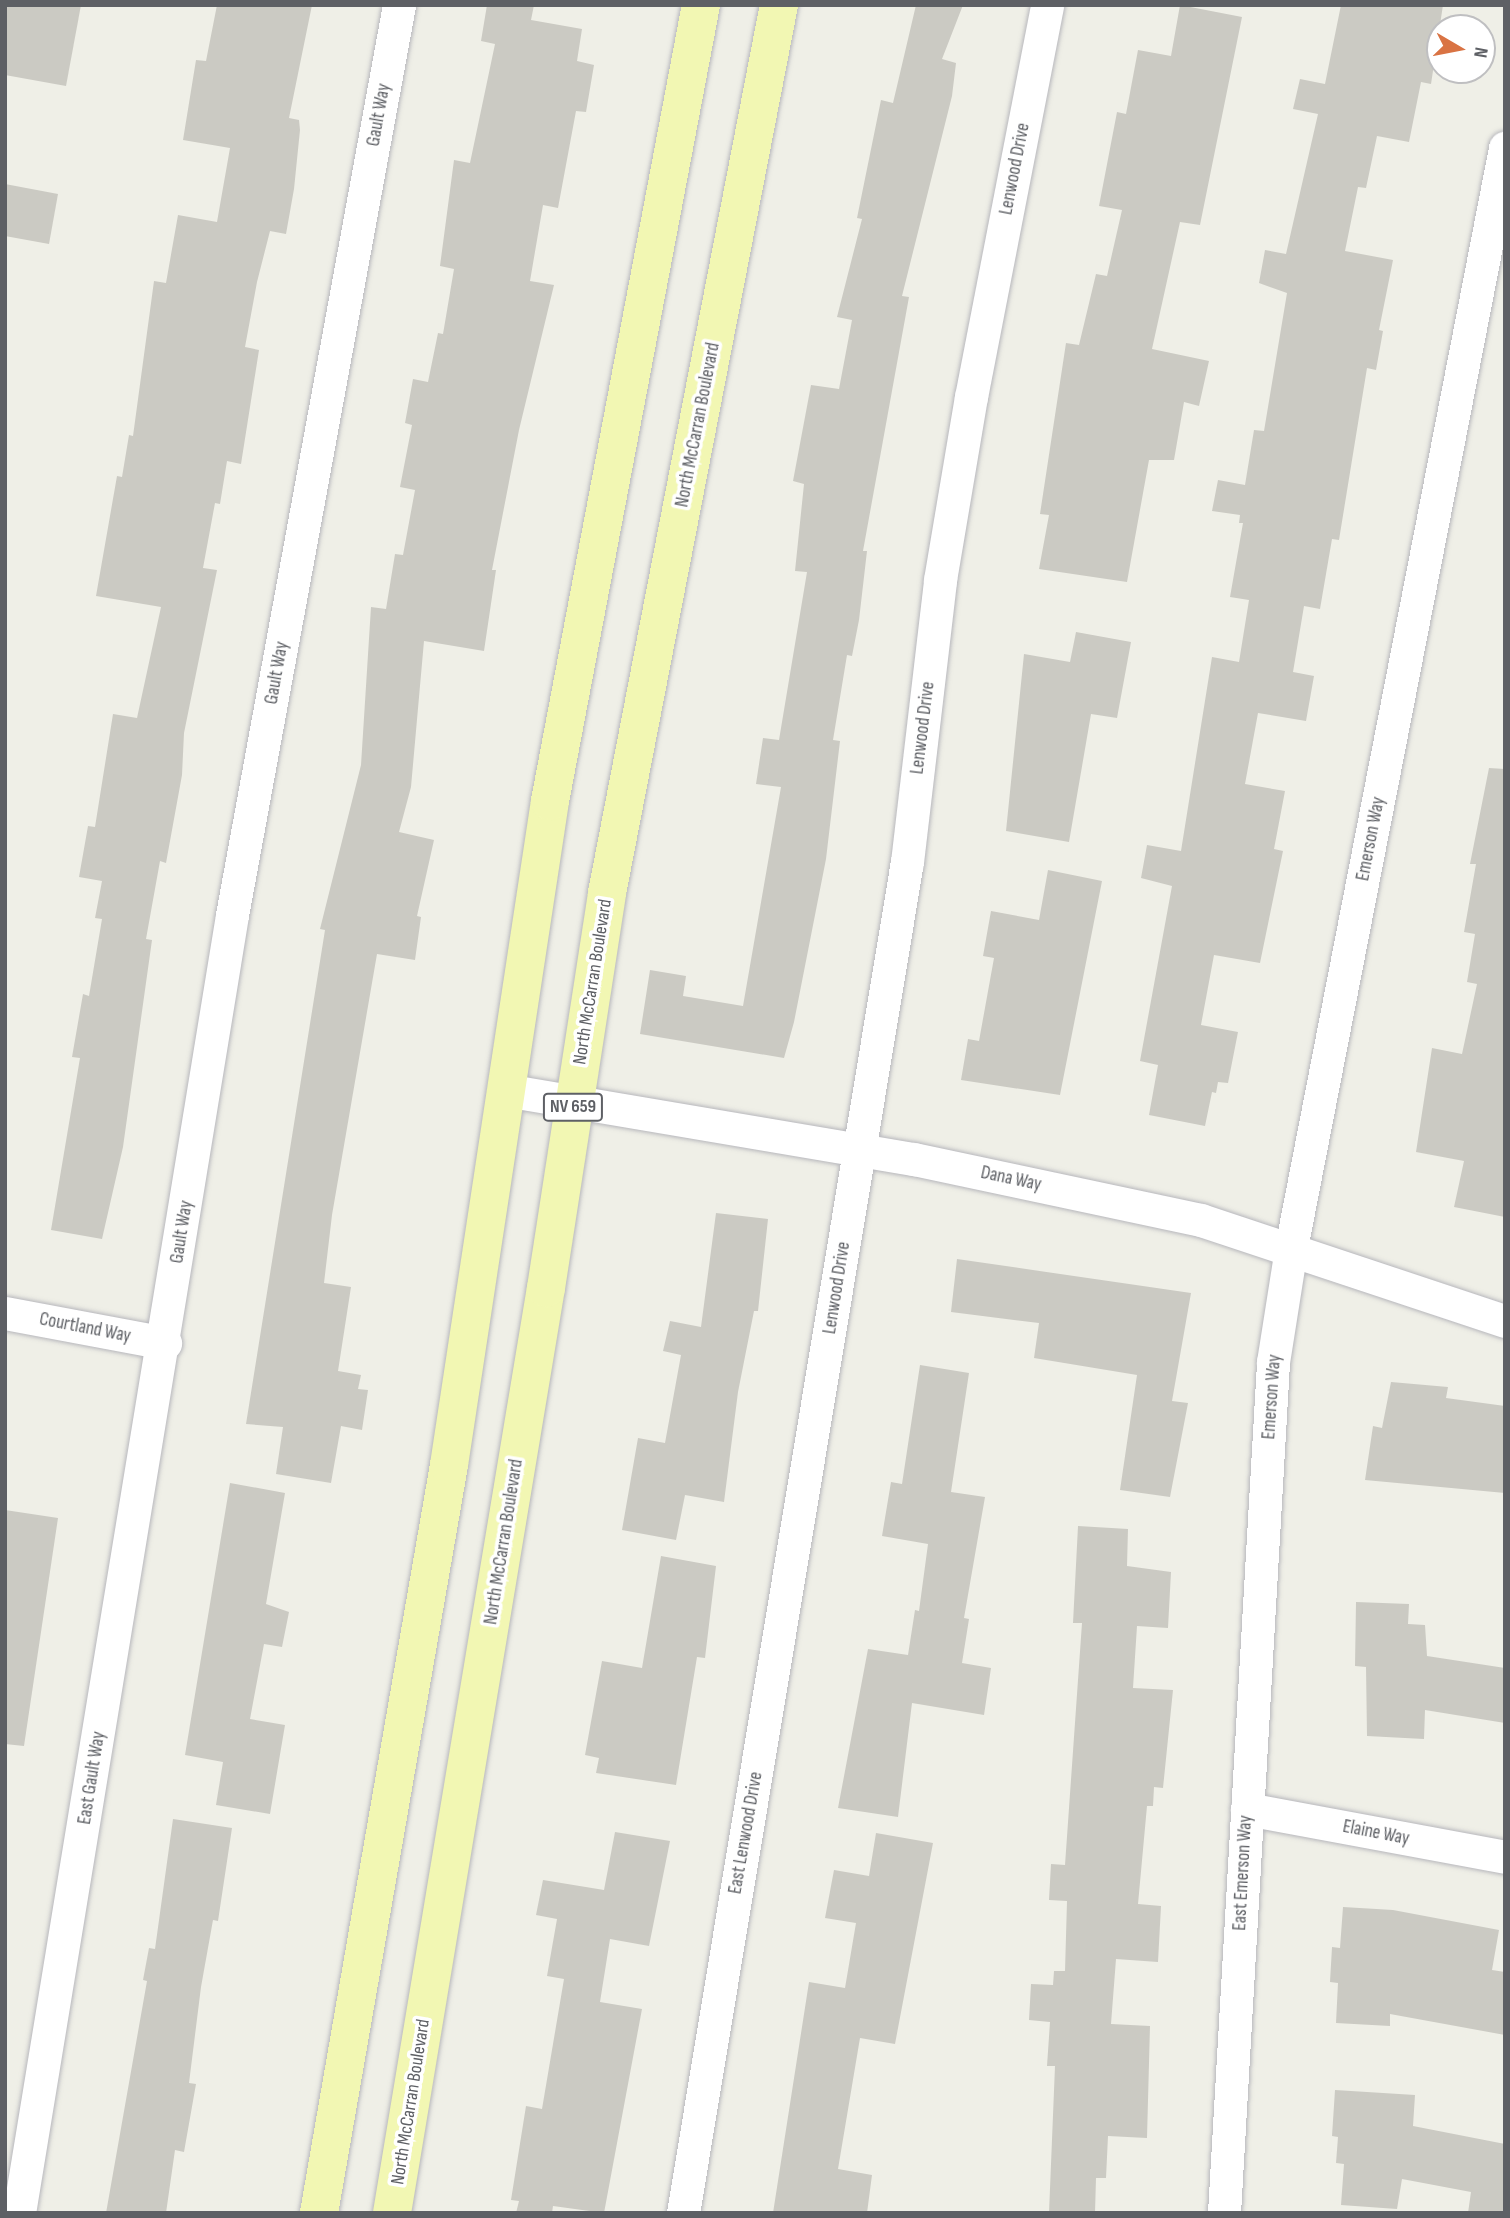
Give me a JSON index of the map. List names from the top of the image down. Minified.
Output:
{"streets":{"main road":["North McCarran Boulevard","NV 659"],"street":["Gault Way","Lenwood Drive","Emerson Way","Dana Way","Courtland Way","East Gault Way","East Lenwood Drive","Elaine Way","East Emerson Way"]},"crossings":[["Gault Way","Courtland Way"],["Gault Way","East Gault Way"],["Lenwood Drive","Dana Way"],["Lenwood Drive","East Lenwood Drive"],["North McCarran Boulevard","Dana Way"],["Emerson Way","Dana Way"],["Emerson Way","East Emerson Way"],["Courtland Way","East Gault Way"],["Elaine Way","East Emerson Way"]],"north":"right"}
